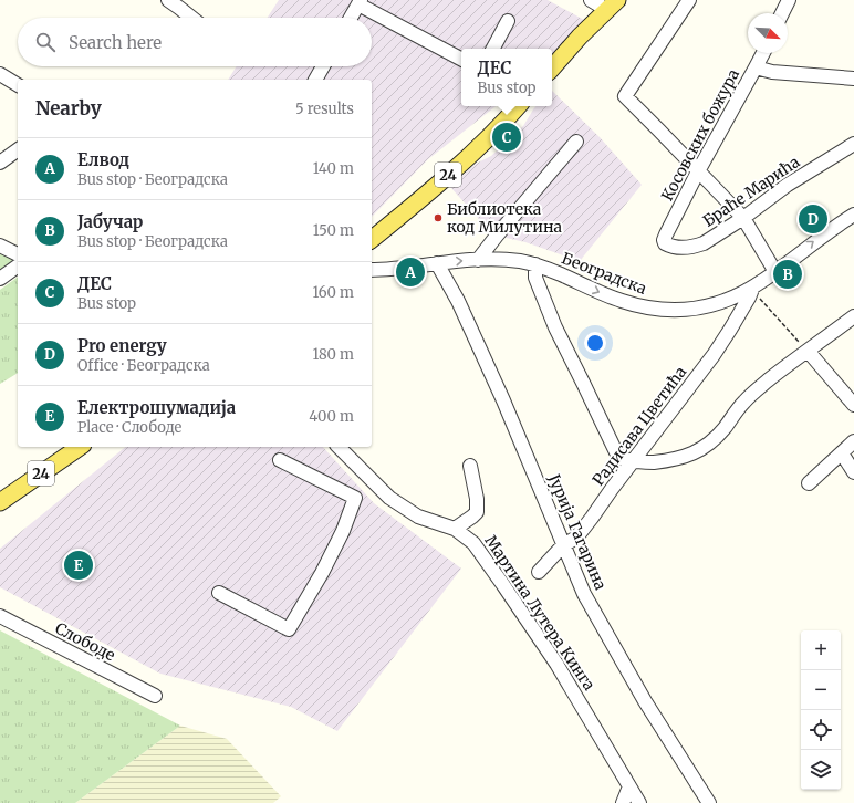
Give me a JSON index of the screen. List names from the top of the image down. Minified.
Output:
{"streets":{"main road":["24"],"street":["Косовских божура","Браће Марића","Београдска","Радисава Цветића","Јурија Гагарина","Мартина Лутера Кинга","Слободе"]},"crossings":[["Косовских божура","Браће Марића"],["Београдска","Радисава Цветића"],["Београдска","Јурија Гагарина"],["Радисава Цветића","Јурија Гагарина"]],"one_way":["Београдска"],"places":["Библиотека код Милутина"],"north":"bottom right","page":{"search":"Search here","popup":["ДЕС","Bus stop"],"heading":["Nearby","5 results"],"pins":["C","D","A","B","E"],"list":[{"mark":"A","name":"Елвод","note":"Bus stop · Београдска","value":"140 m"},{"mark":"B","name":"Јабучар","note":"Bus stop · Београдска","value":"150 m"},{"mark":"C","name":"ДЕС","note":"Bus stop","value":"160 m"},{"mark":"D","name":"Pro energy","note":"Office · Београдска","value":"180 m"},{"mark":"E","name":"Електрошумадија","note":"Place · Слободе","value":"400 m"}],"map_buttons":["+","−"]}}
